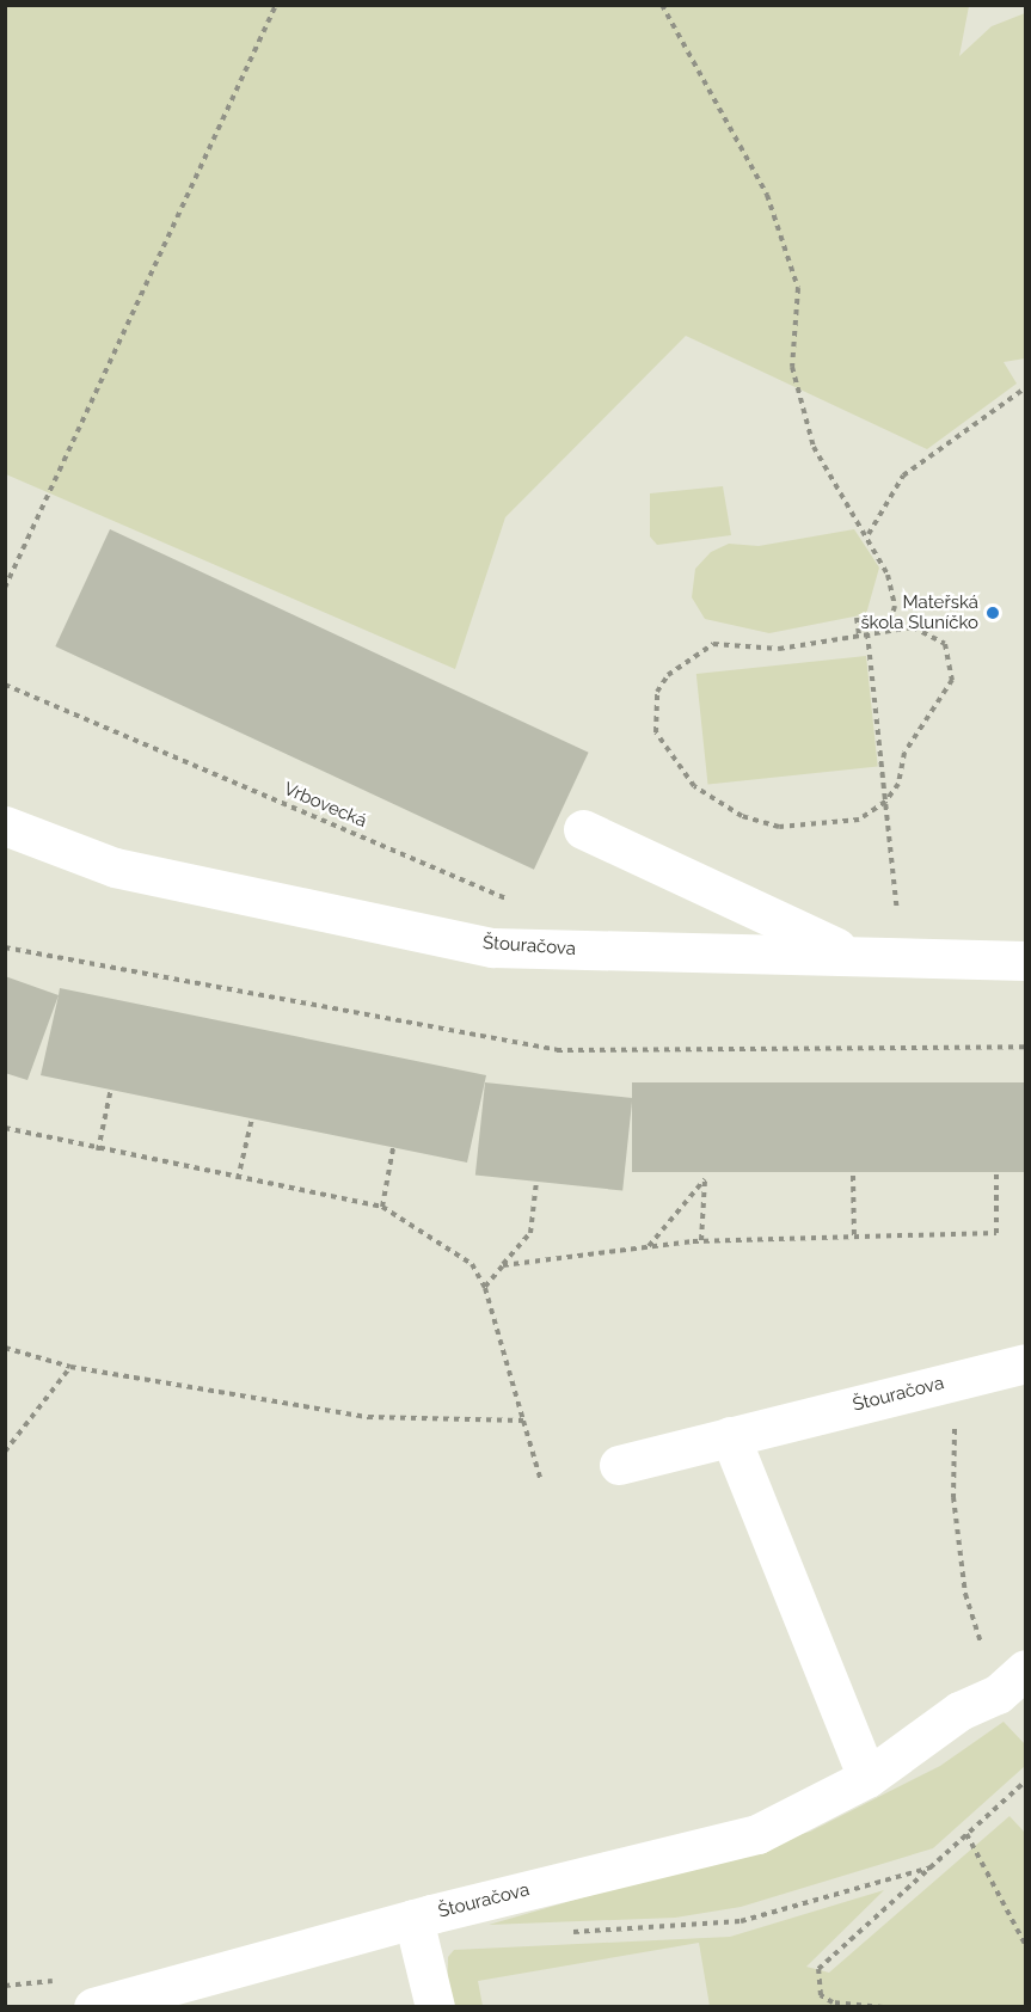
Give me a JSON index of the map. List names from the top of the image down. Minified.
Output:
{"streets":{"street":["Štouračova"],"path":["Vrbovecká"]},"places":["Mateřská škola Sluníčko"]}
